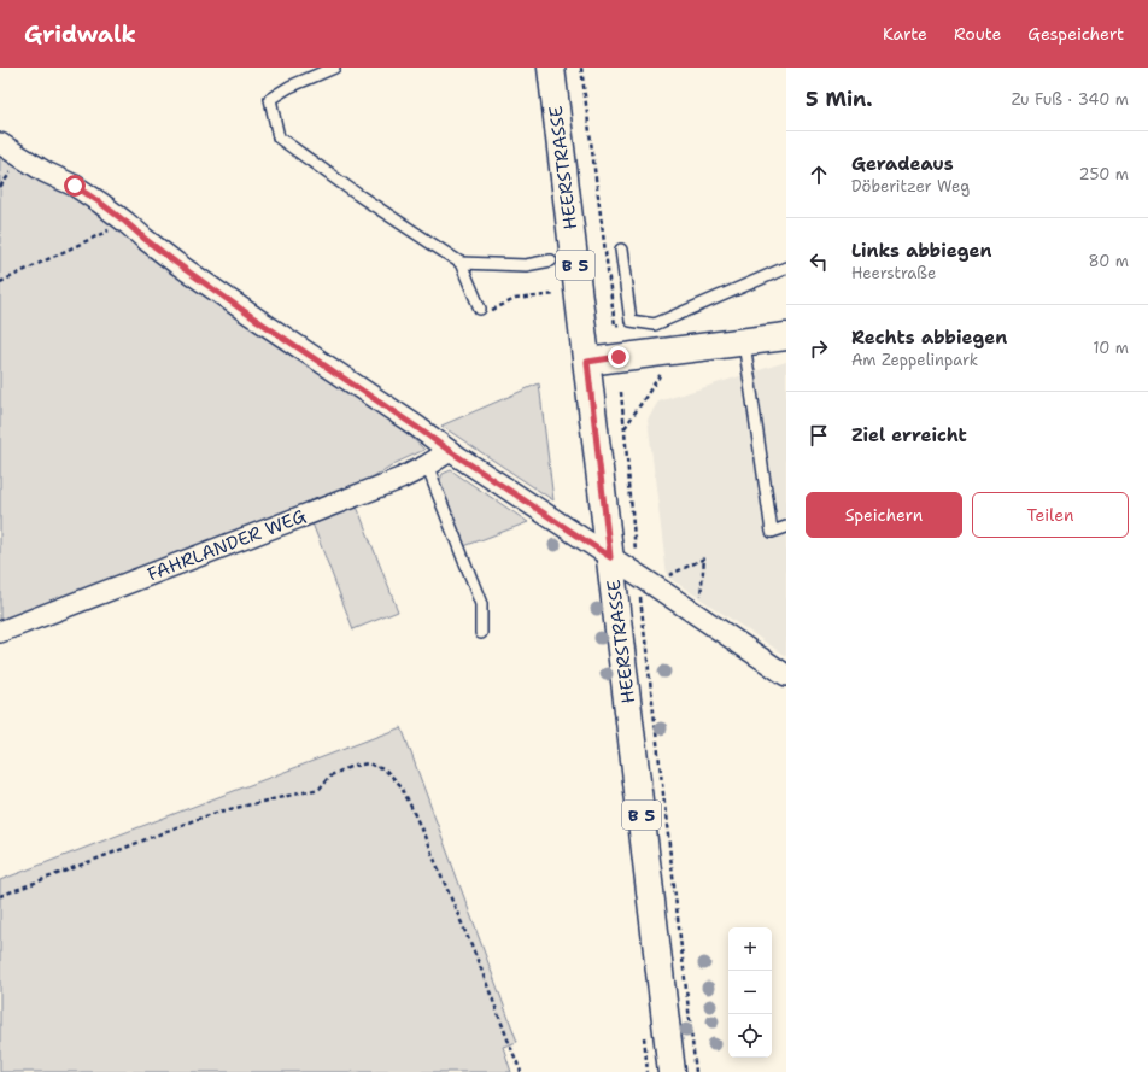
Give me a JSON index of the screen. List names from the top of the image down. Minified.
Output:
{"streets":{"main road":["HEERSTRASSE","B 5"],"street":["FAHRLANDER WEG"]},"page":{"header":"Gridwalk","nav":["Karte","Route","Gespeichert"],"heading":["5 Min.","Zu Fuß · 340 m"],"list":[["Geradeaus","Döberitzer Weg","250 m"],["Links abbiegen","Heerstraße","80 m"],["Rechts abbiegen","Am Zeppelinpark","10 m"],"Ziel erreicht"],"buttons":["Speichern","Teilen"],"map_buttons":["+","−"]}}
